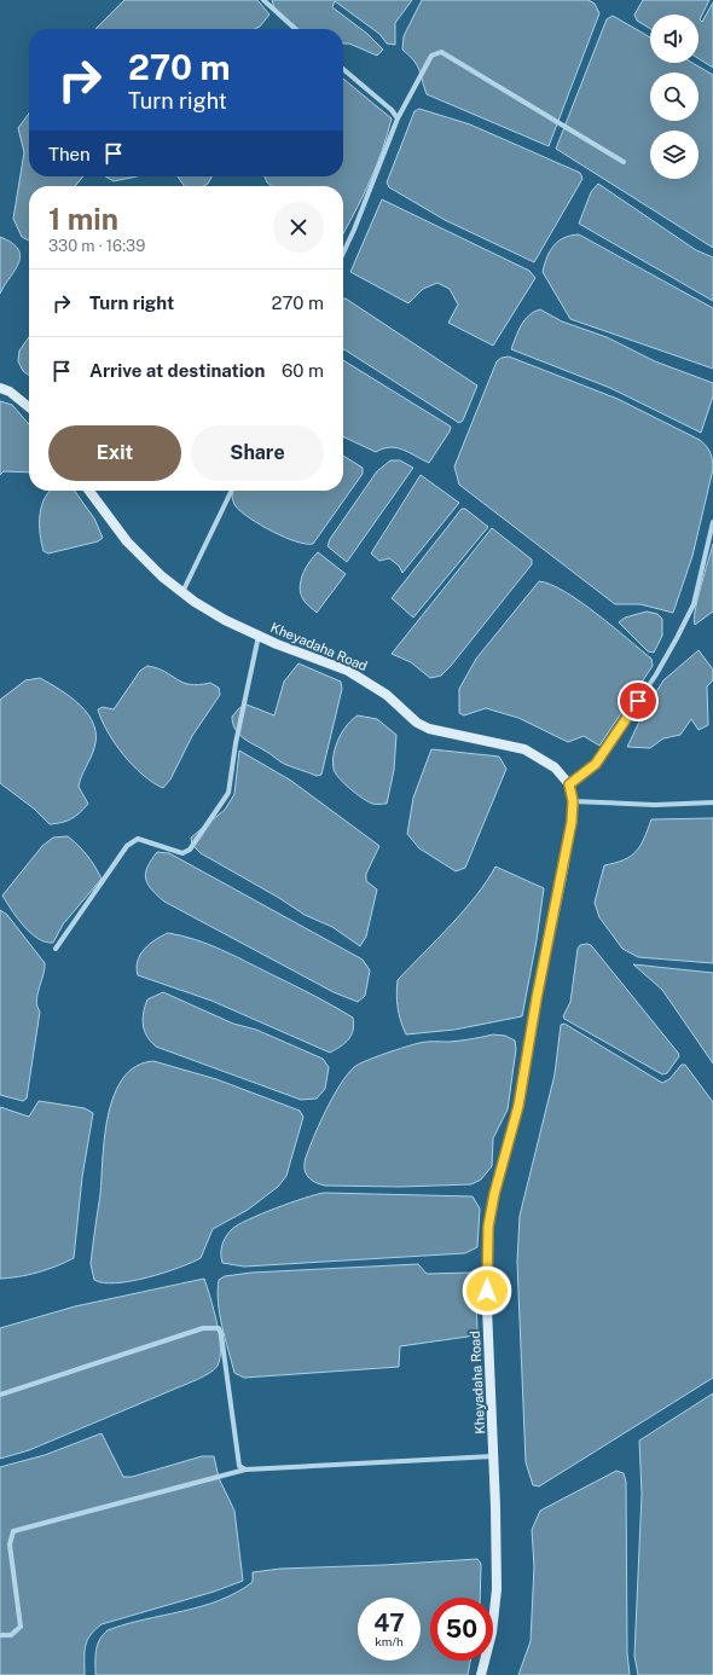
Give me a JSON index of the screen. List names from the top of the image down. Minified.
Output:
{"streets":{"main road":["Kheyadaha Road"]},"page":{"turn":["270 m","Turn right"],"then":"Then","heading":["1 min","330 m · 16:39"],"list":[{"name":"Turn right","value":"270 m"},{"name":"Arrive at destination","value":"60 m"}],"buttons":["Exit","Share"],"speed":"47 km/h","limit":"50"}}
